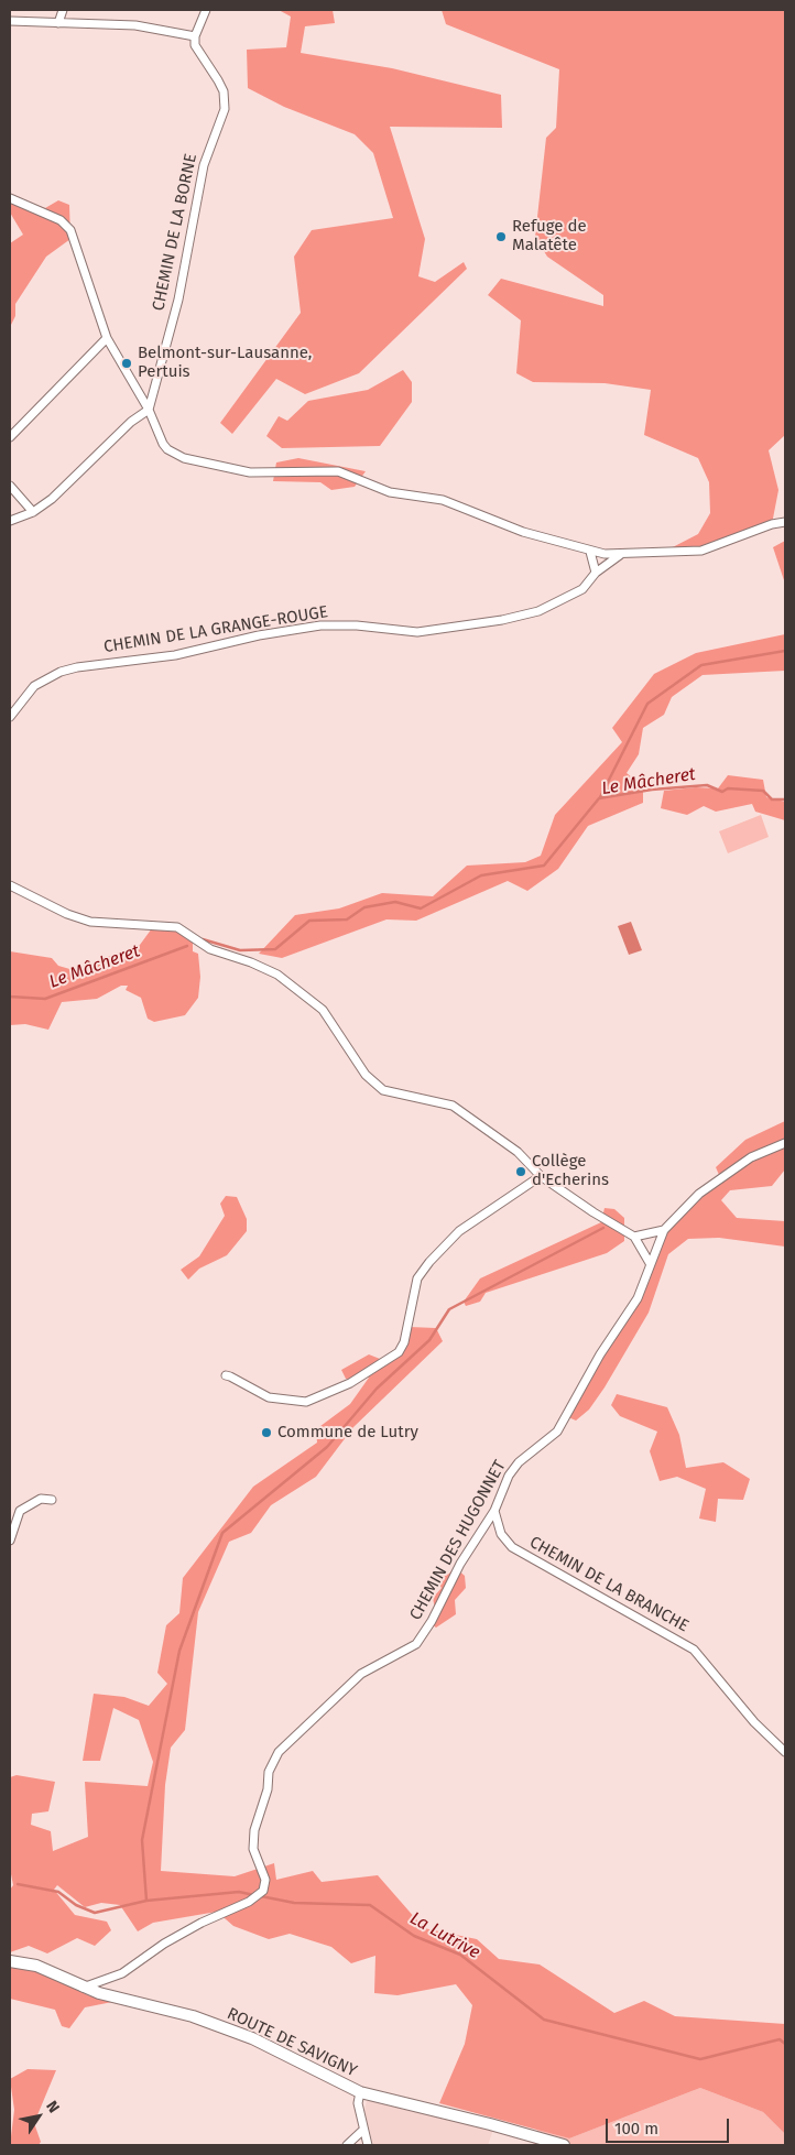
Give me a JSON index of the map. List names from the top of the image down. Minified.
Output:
{"streets":{"street":["CHEMIN DE LA BORNE","CHEMIN DE LA GRANGE-ROUGE","CHEMIN DES HUGONNET","CHEMIN DE LA BRANCHE","ROUTE DE SAVIGNY"]},"crossings":[["CHEMIN DES HUGONNET","CHEMIN DE LA BRANCHE"],["CHEMIN DES HUGONNET","ROUTE DE SAVIGNY"]],"water":["Le Mâcheret","La Lutrive"],"places":["Refuge de Malatête","Belmont-sur-Lausanne, Pertuis","Collège d'Echerins","Commune de Lutry"],"scale_bar":"100 m","north":"top right"}
